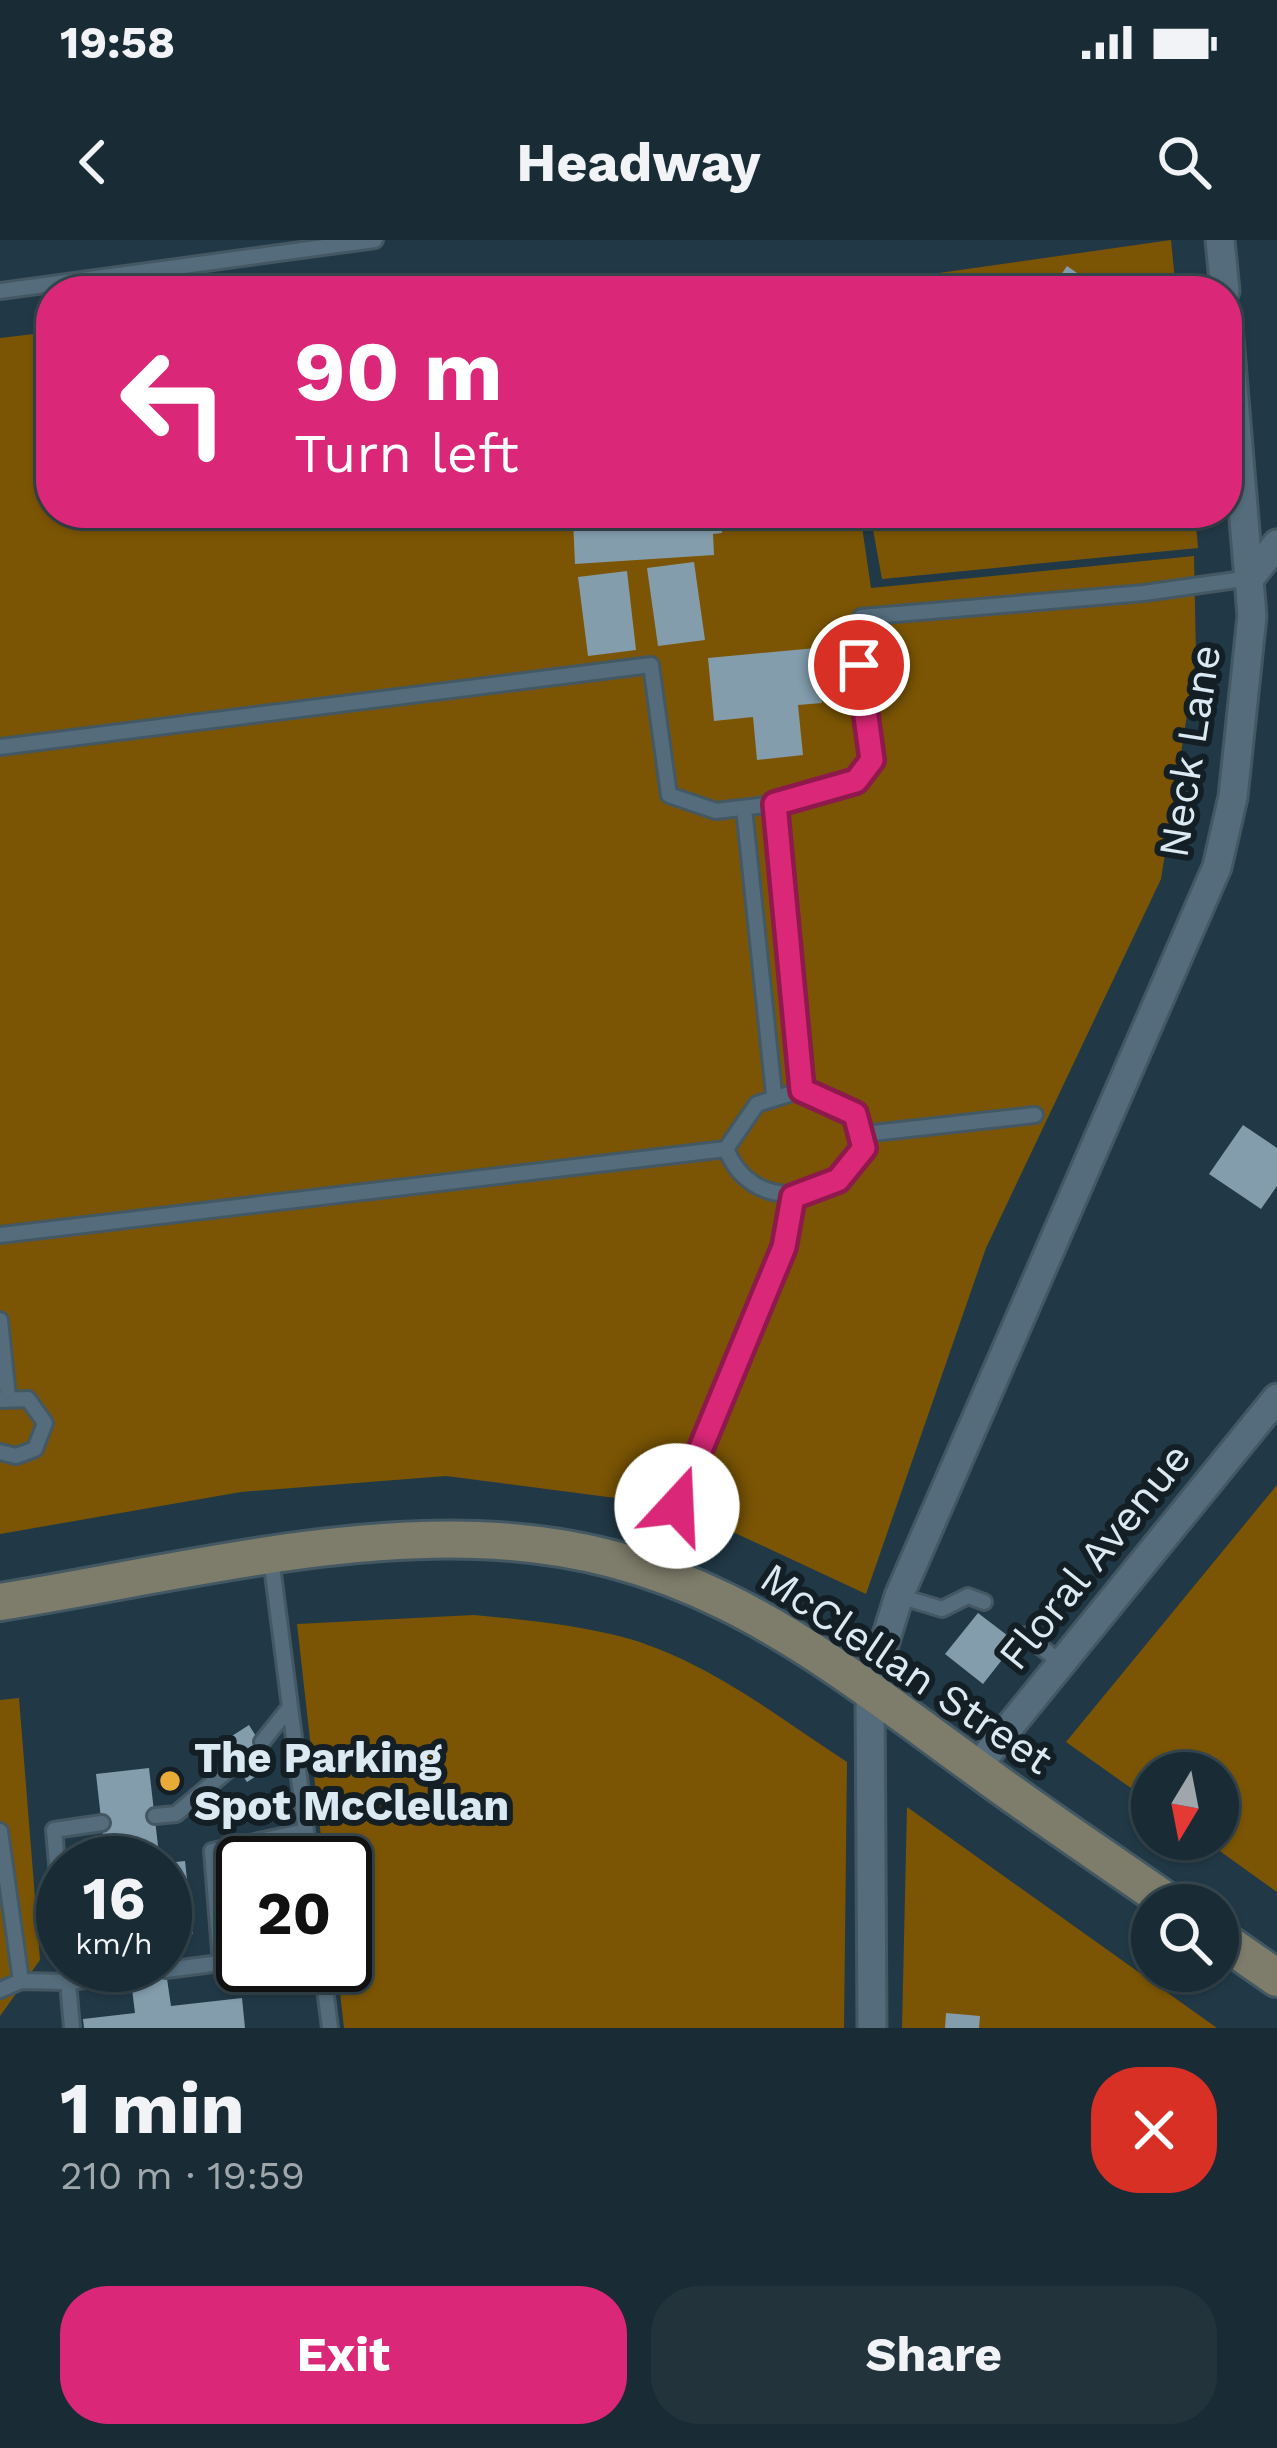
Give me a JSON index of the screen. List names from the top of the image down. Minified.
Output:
{"streets":{"main road":["McClellan Street"],"street":["Neck Lane","Floral Avenue"]},"crossings":[["Neck Lane","McClellan Street"],["Floral Avenue","McClellan Street"]],"places":["The Parking Spot McClellan"],"north":"bottom","page":{"status":"19:58","header":"Headway","turn":["90 m","Turn left"],"speed":"16 km/h","limit":"20","heading":["1 min","210 m · 19:59"],"buttons":["Exit","Share"]}}
